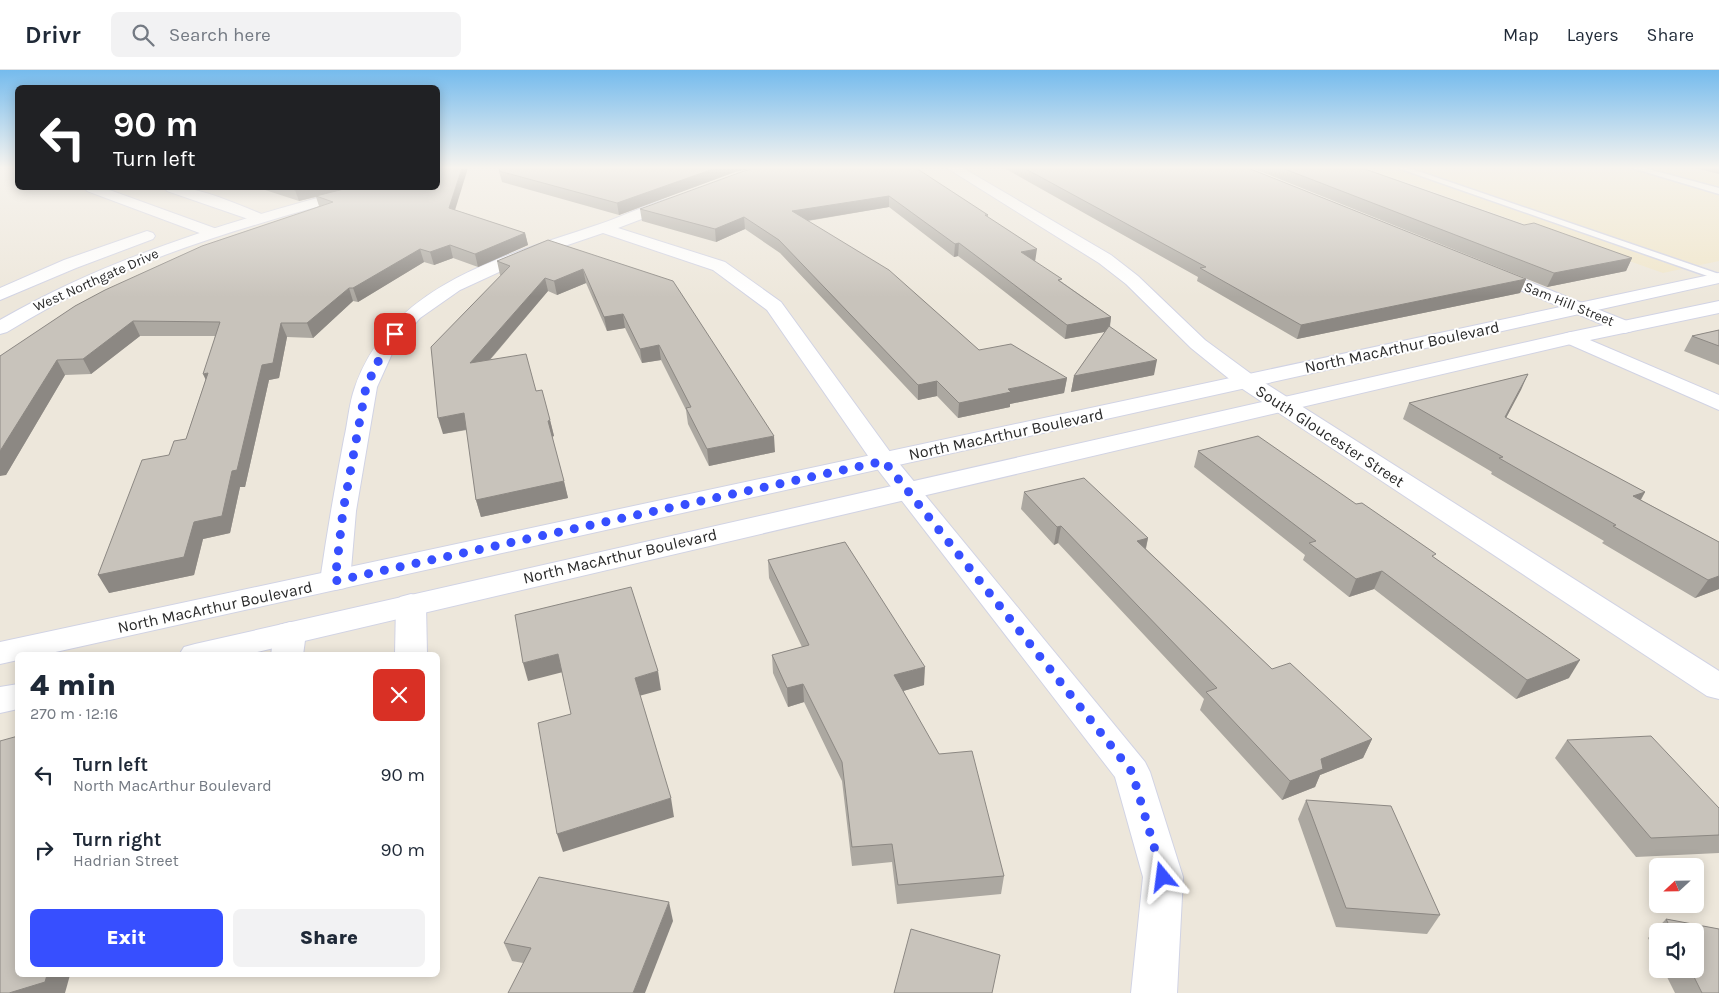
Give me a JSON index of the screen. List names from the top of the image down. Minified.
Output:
{"streets":{"street":["West Northgate Drive","Sam Hill Street","North MacArthur Boulevard","South Gloucester Street"]},"crossings":[["Sam Hill Street","North MacArthur Boulevard"],["North MacArthur Boulevard","South Gloucester Street"]],"north":"left","page":{"header":"Drivr","search":"Search here","nav":["Map","Layers","Share"],"turn":["90 m","Turn left"],"heading":["4 min","270 m · 12:16"],"list":[{"name":"Turn left","note":"North MacArthur Boulevard","value":"90 m"},{"name":"Turn right","note":"Hadrian Street","value":"90 m"}],"buttons":["Exit","Share"]}}
